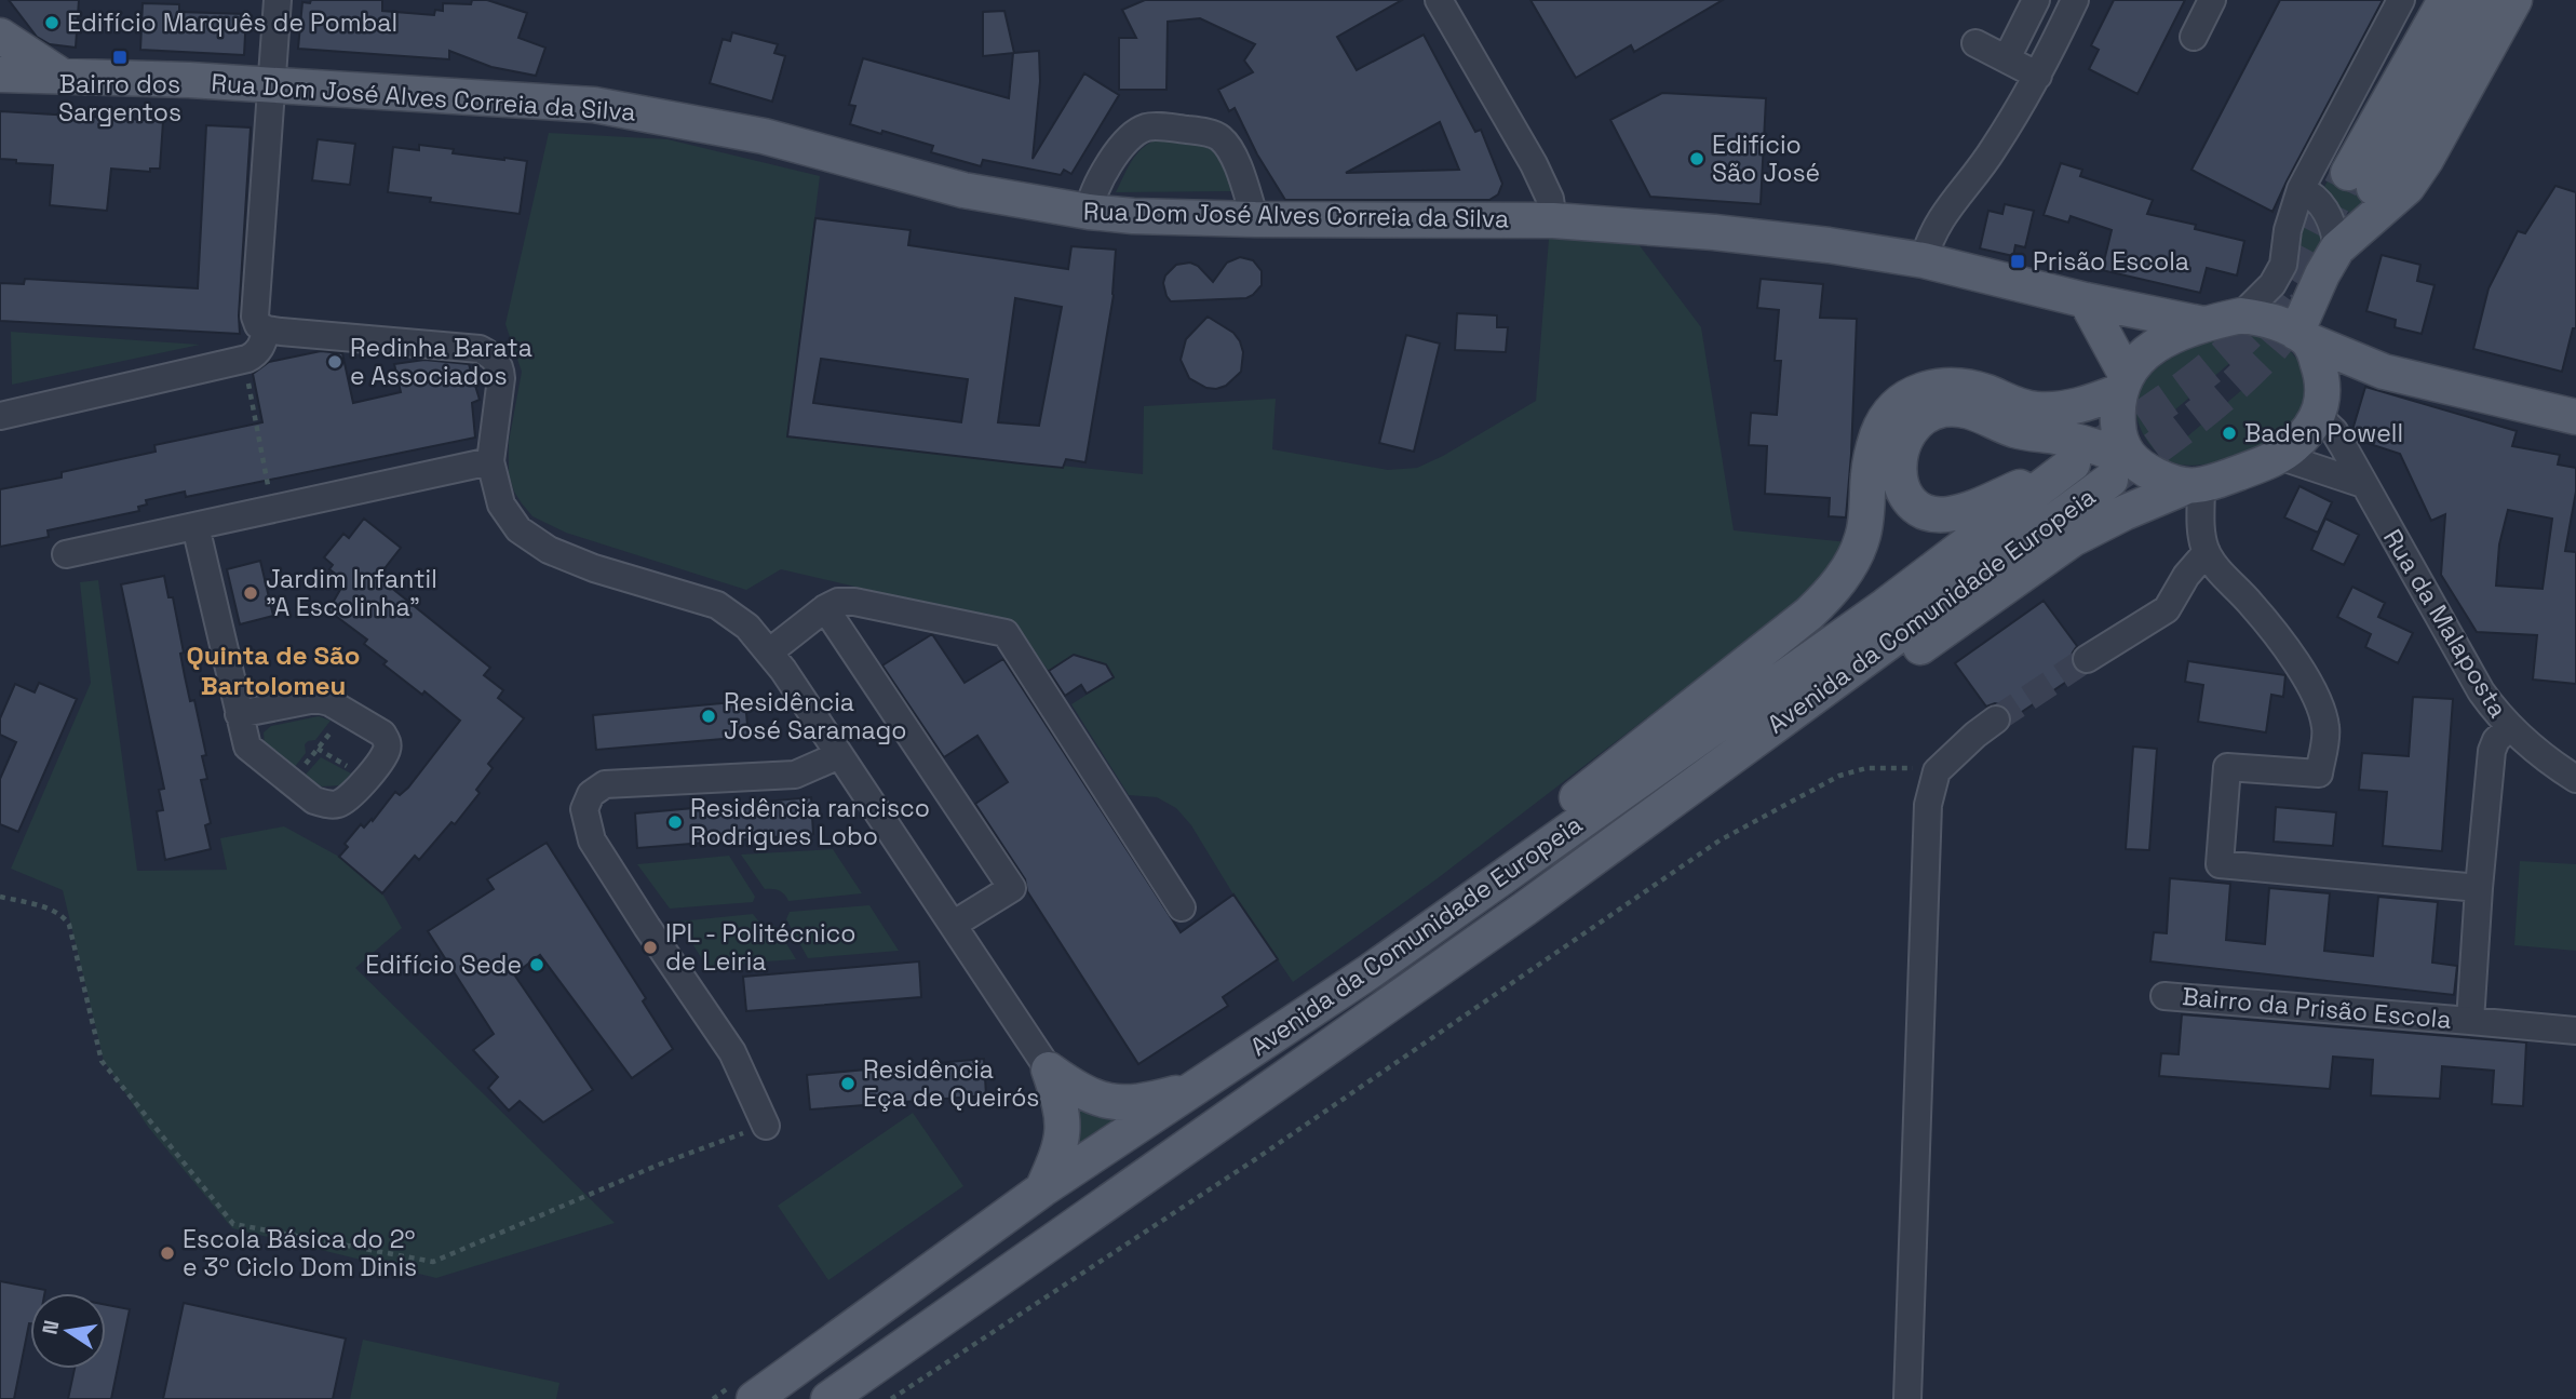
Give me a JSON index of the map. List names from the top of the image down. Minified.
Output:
{"streets":{"main road":["Rua Dom José Alves Correia da Silva","Avenida da Comunidade Europeia"],"street":["Rua da Malaposta","Bairro da Prisão Escola"]},"crossings":[["Rua Dom José Alves Correia da Silva","Avenida da Comunidade Europeia"],["Rua Dom José Alves Correia da Silva","Rua da Malaposta"],["Avenida da Comunidade Europeia","Rua da Malaposta"],["Rua da Malaposta","Bairro da Prisão Escola"]],"districts":["Quinta de São Bartolomeu"],"places":{"other":["Edifício Marquês de Pombal","Edifício São José","Redinha Barata e Associados","Baden Powell","Jardim Infantil \"A Escolinha\"","Residência José Saramago","Residência rancisco Rodrigues Lobo","IPL - Politécnico de Leiria","Edifício Sede","Residência Eça de Queirós","Escola Básica do 2º e 3º Ciclo Dom Dinis"],"transit":["Bairro dos Sargentos","Prisão Escola"]},"north":"left"}
